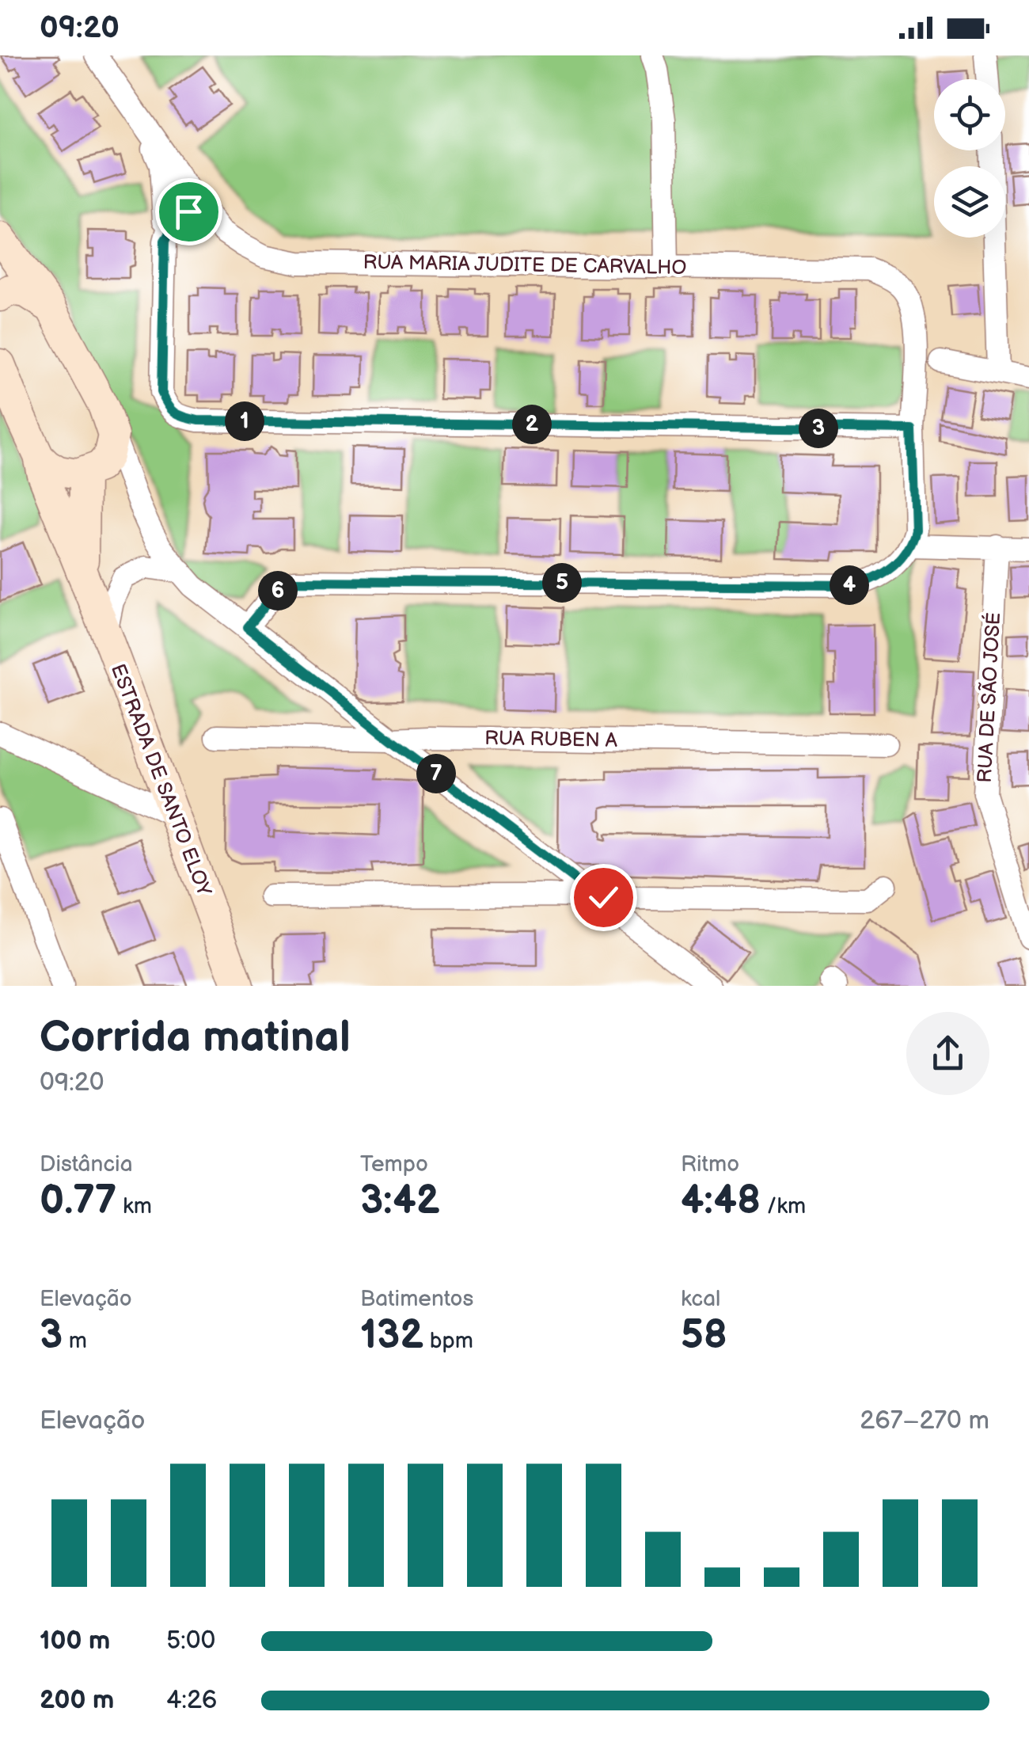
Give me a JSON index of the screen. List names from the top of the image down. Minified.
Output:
{"streets":{"main road":["ESTRADA DE SANTO ELOY"],"street":["RUA MARIA JUDITE DE CARVALHO","RUA DE SÃO JOSÉ","RUA RUBEN A"]},"page":{"status":"09:20","pins":["1","2","3","5","4","6","7"],"heading":["Corrida matinal","09:20"],"stats":[["Distância","0.77 km"],["Tempo","3:42"],["Ritmo","4:48 /km"],["Elevação","3 m"],["Batimentos","132 bpm"],["kcal","58"]],"chart":["Elevação","267–270 m"],"list":[{"name":"100 m","note":"5:00"},{"name":"200 m","note":"4:26"}]}}
